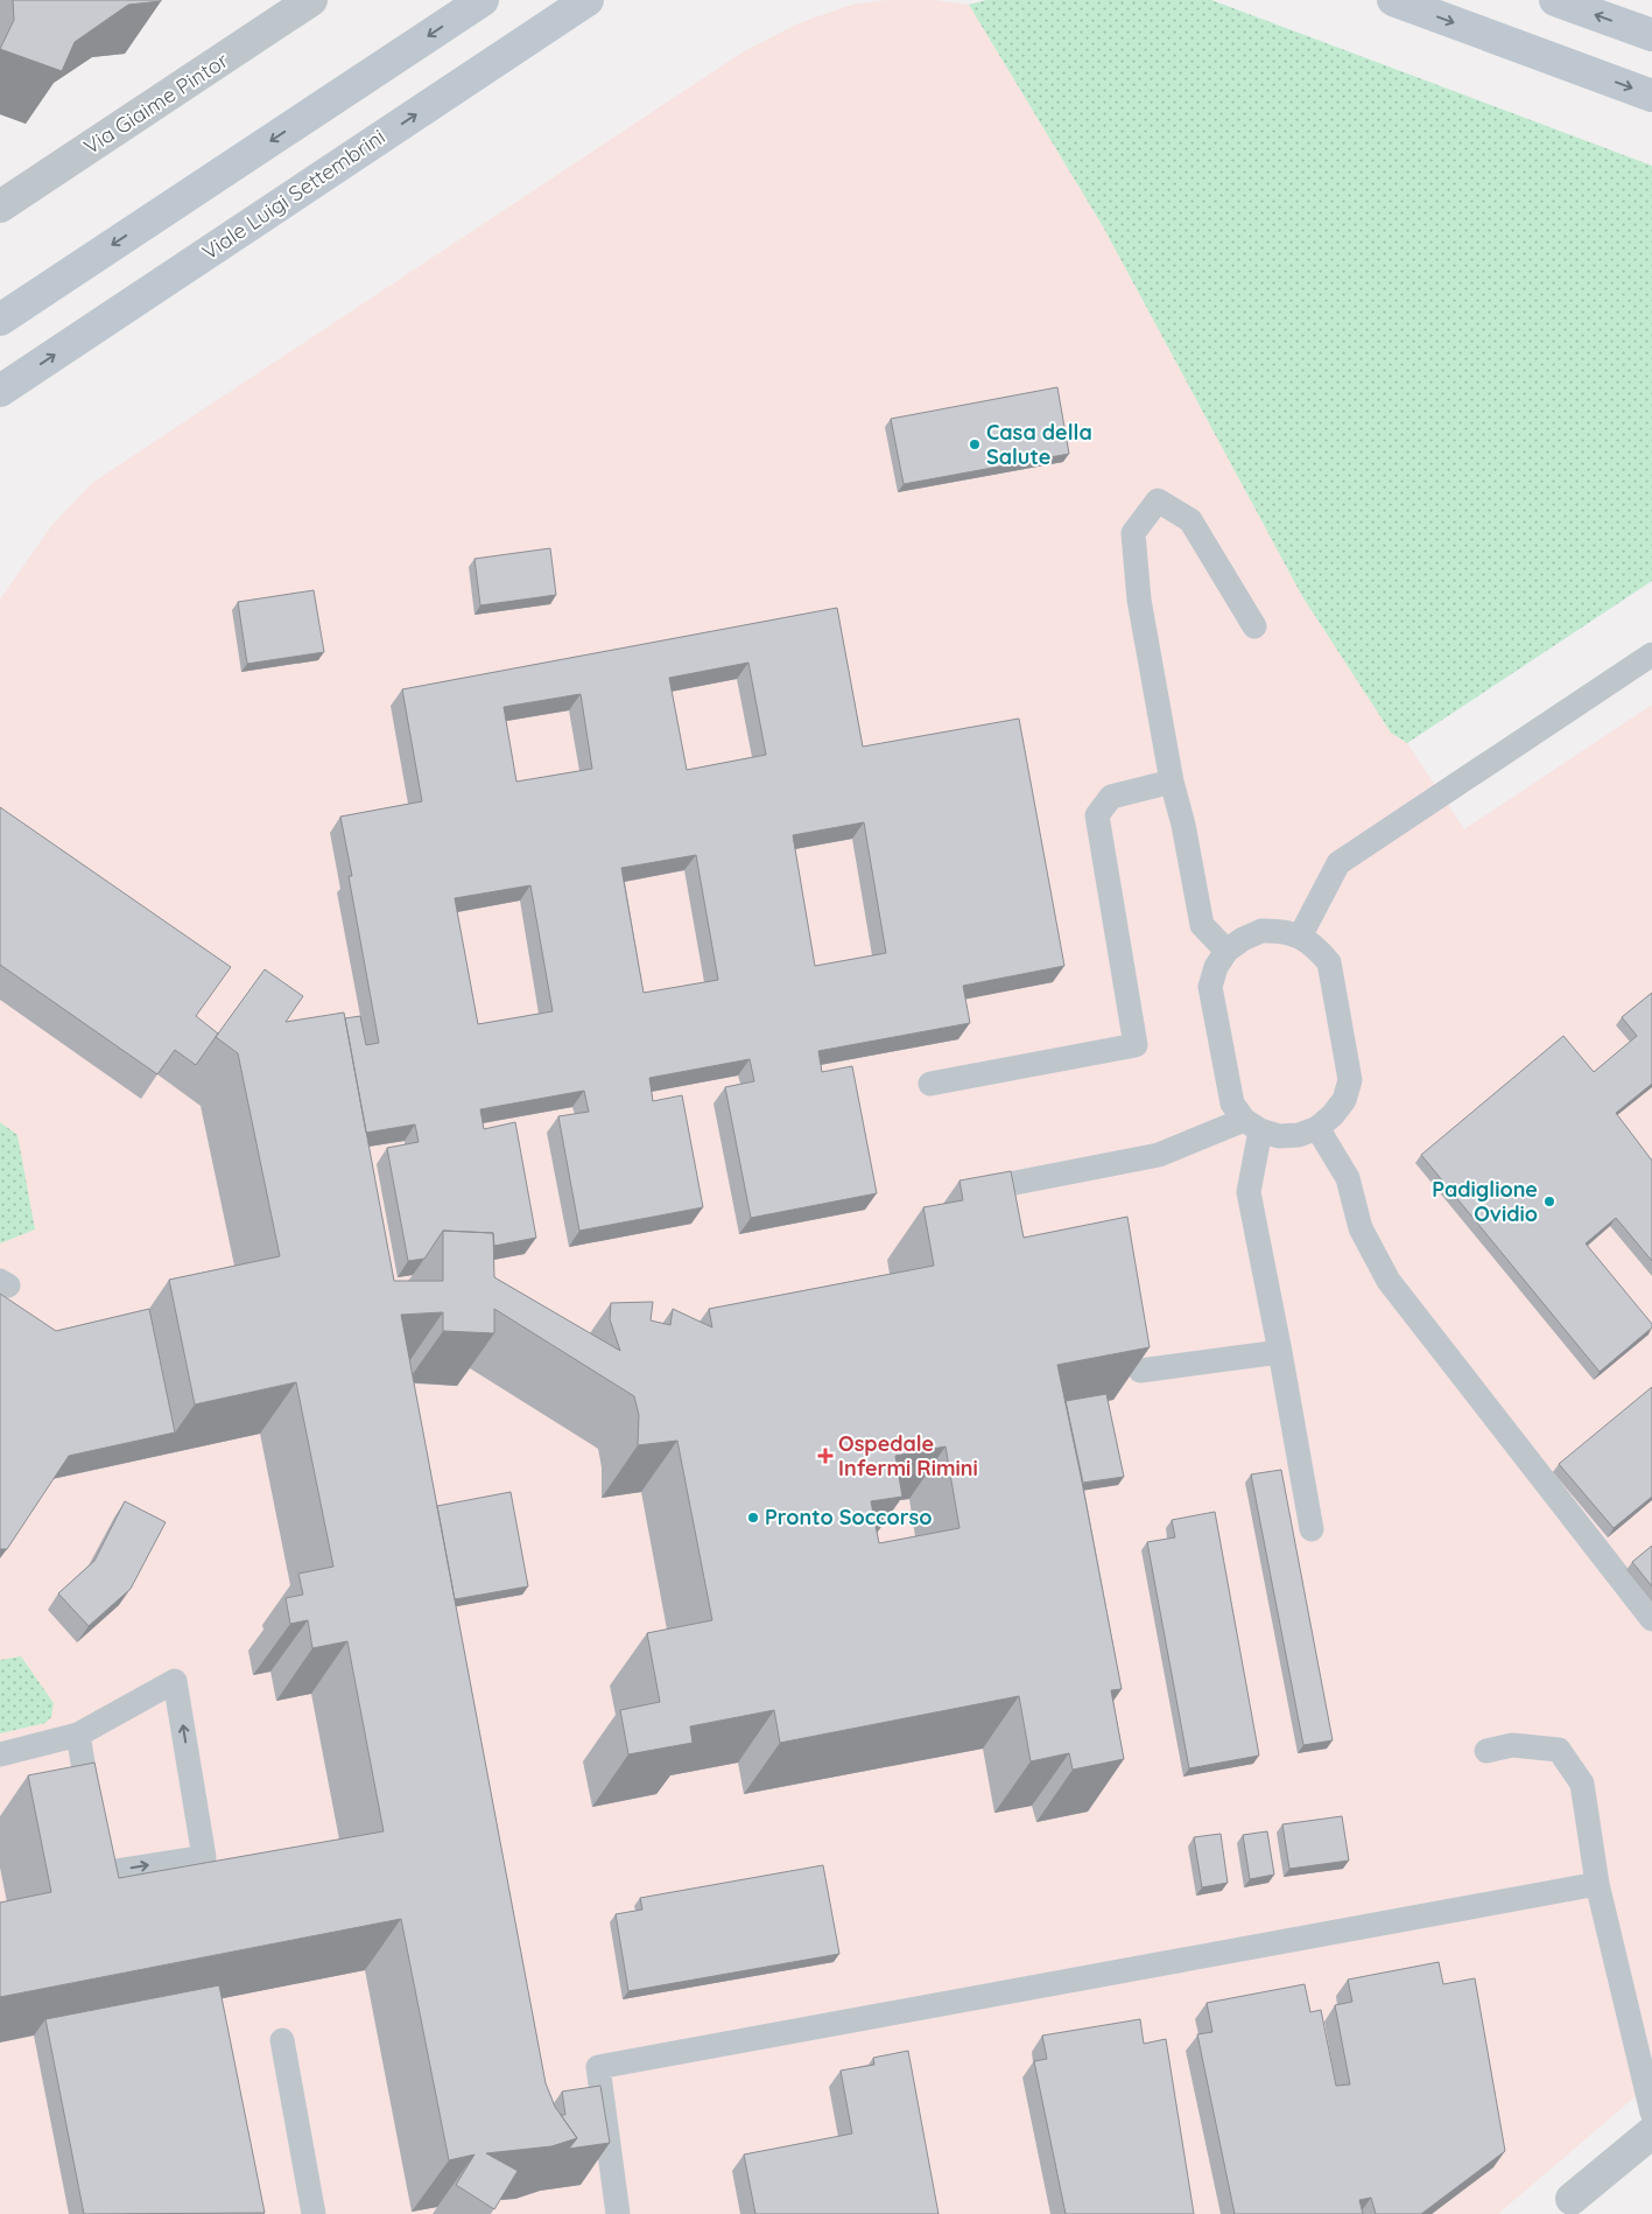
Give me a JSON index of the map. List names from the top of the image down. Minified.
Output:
{"streets":{"main road":["Viale Luigi Settembrini"],"street":["Via Giaime Pintor"]},"places":{"other":["Casa della Salute","Padiglione Ovidio","Pronto Soccorso"],"health":["Ospedale Infermi Rimini"]}}
